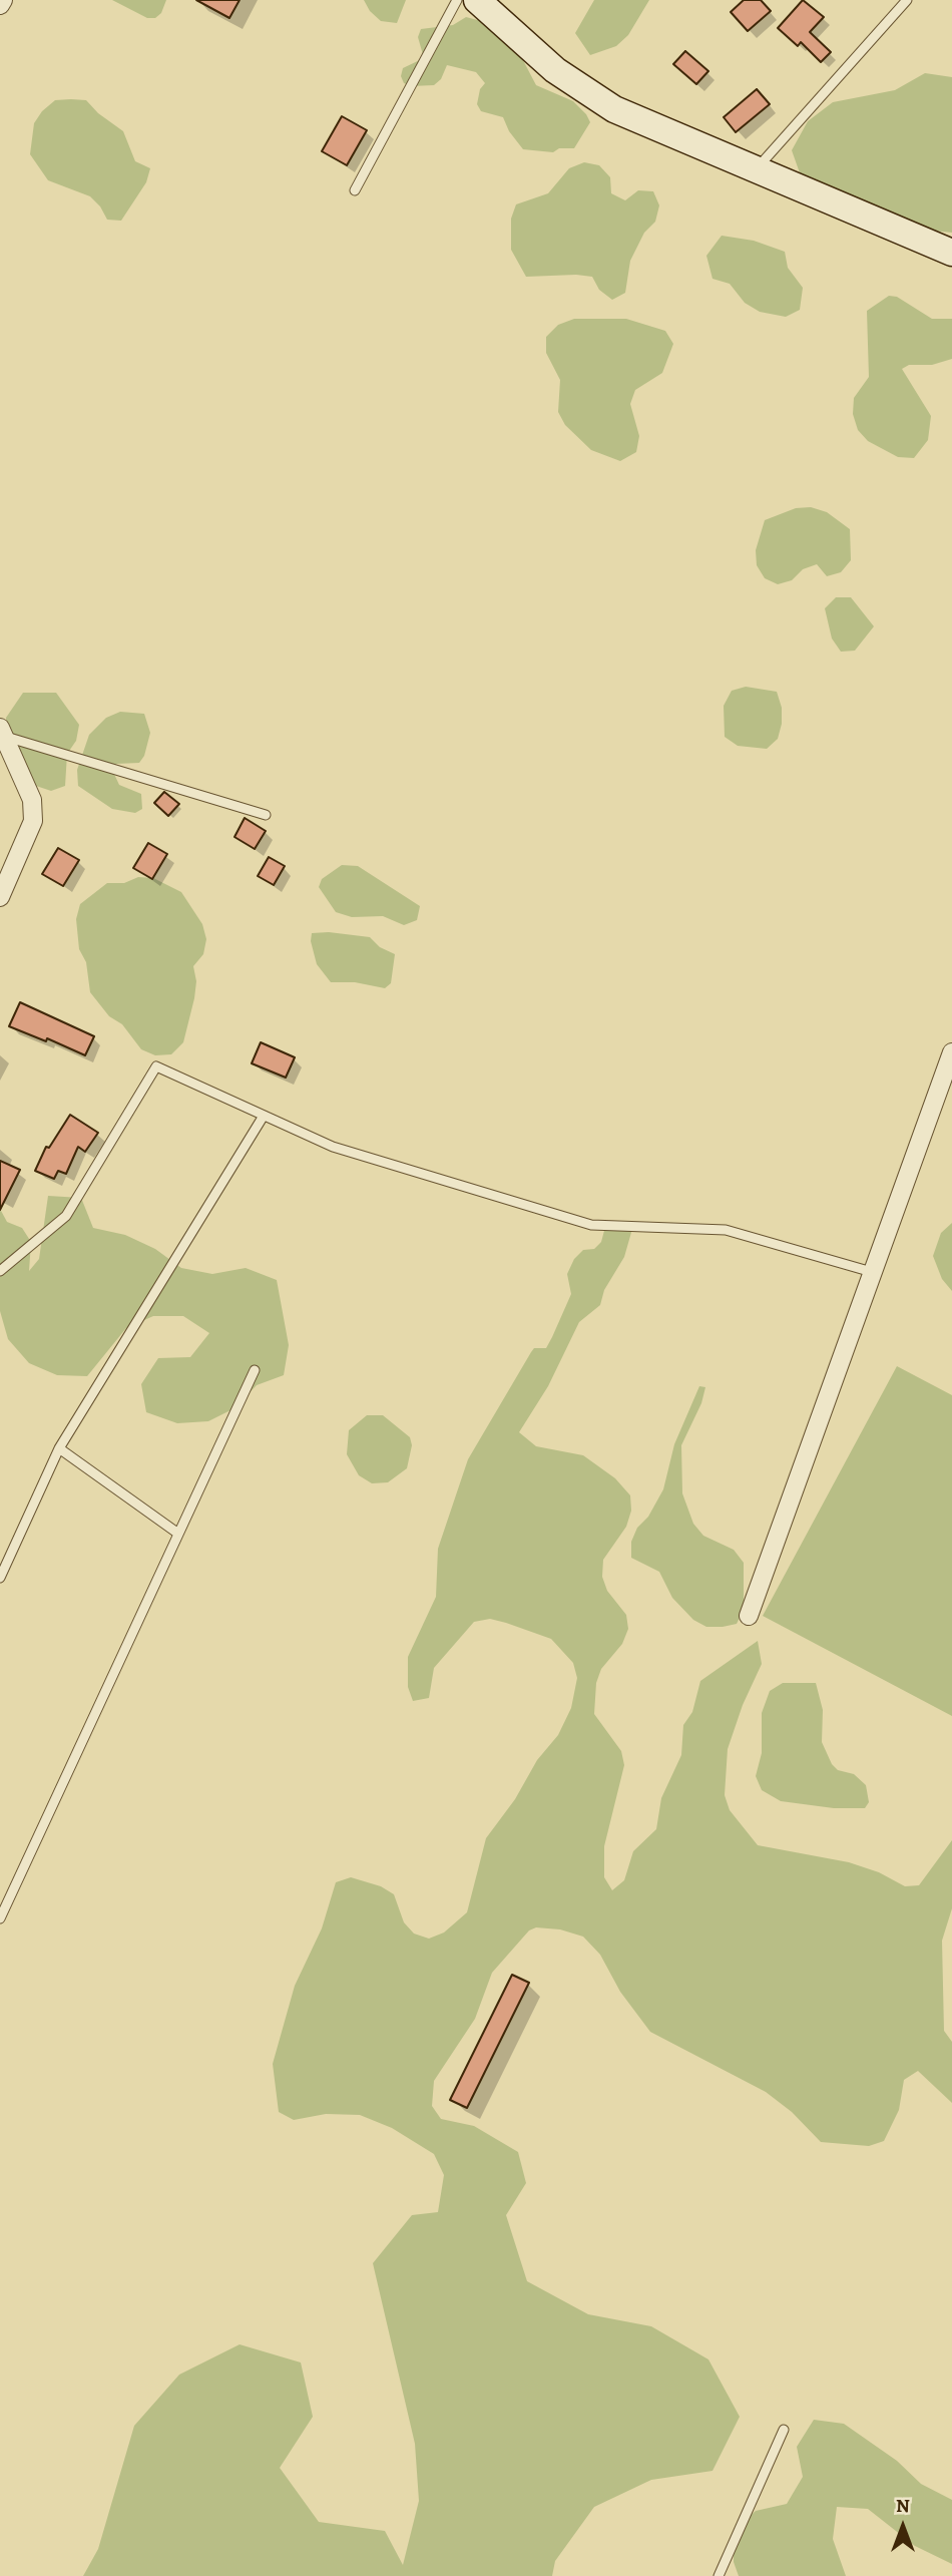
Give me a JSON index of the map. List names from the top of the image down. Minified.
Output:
{"north":"top"}
